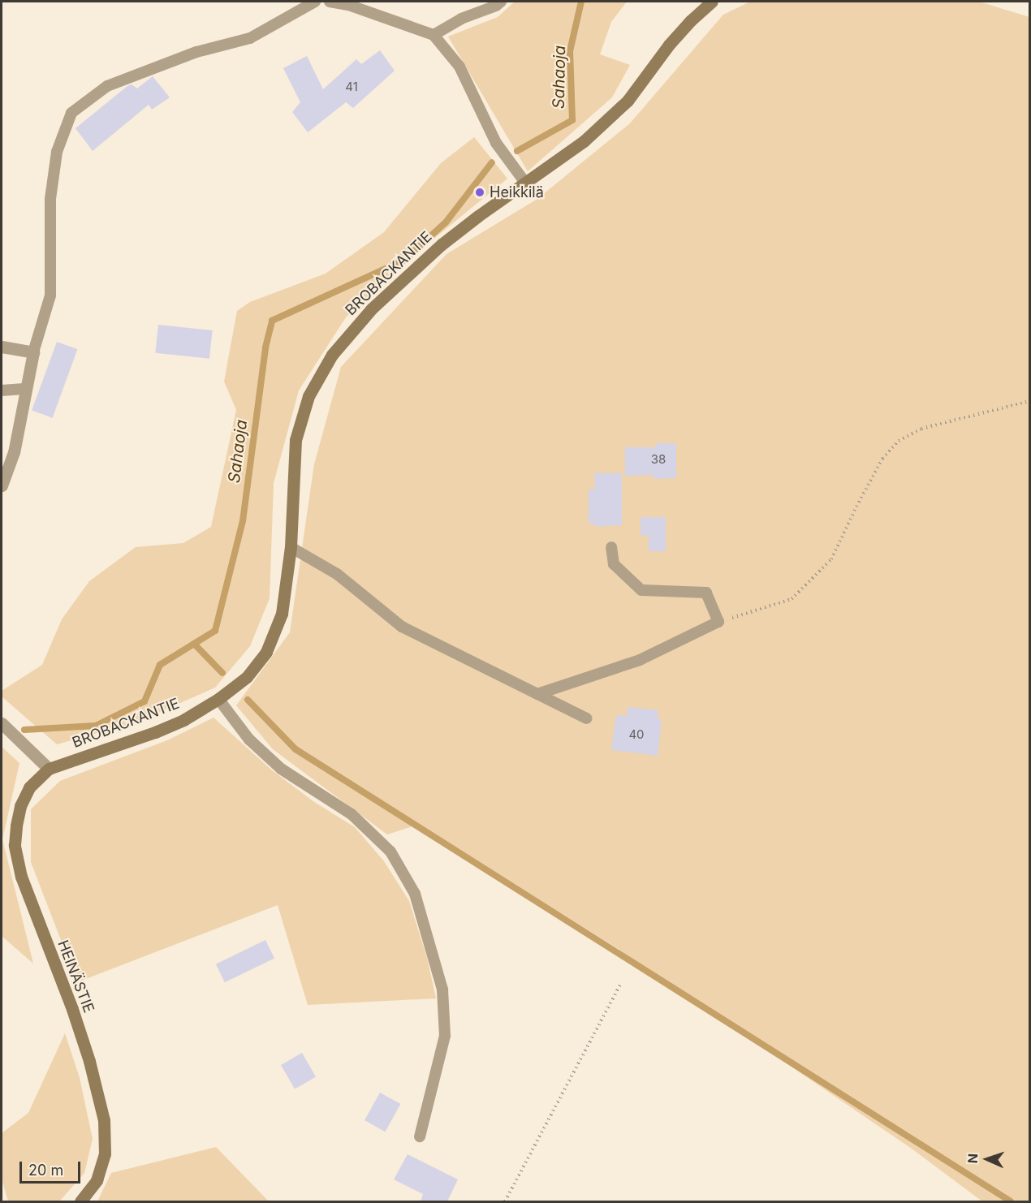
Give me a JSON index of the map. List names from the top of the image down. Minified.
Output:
{"streets":{"street":["BROBACKANTIE","HEINÄSTIE"]},"crossings":[["BROBACKANTIE","HEINÄSTIE"]],"water":["Sahaoja"],"places":["Heikkilä"],"house_numbers":["41","38","40"],"scale_bar":"20 m","north":"left"}
